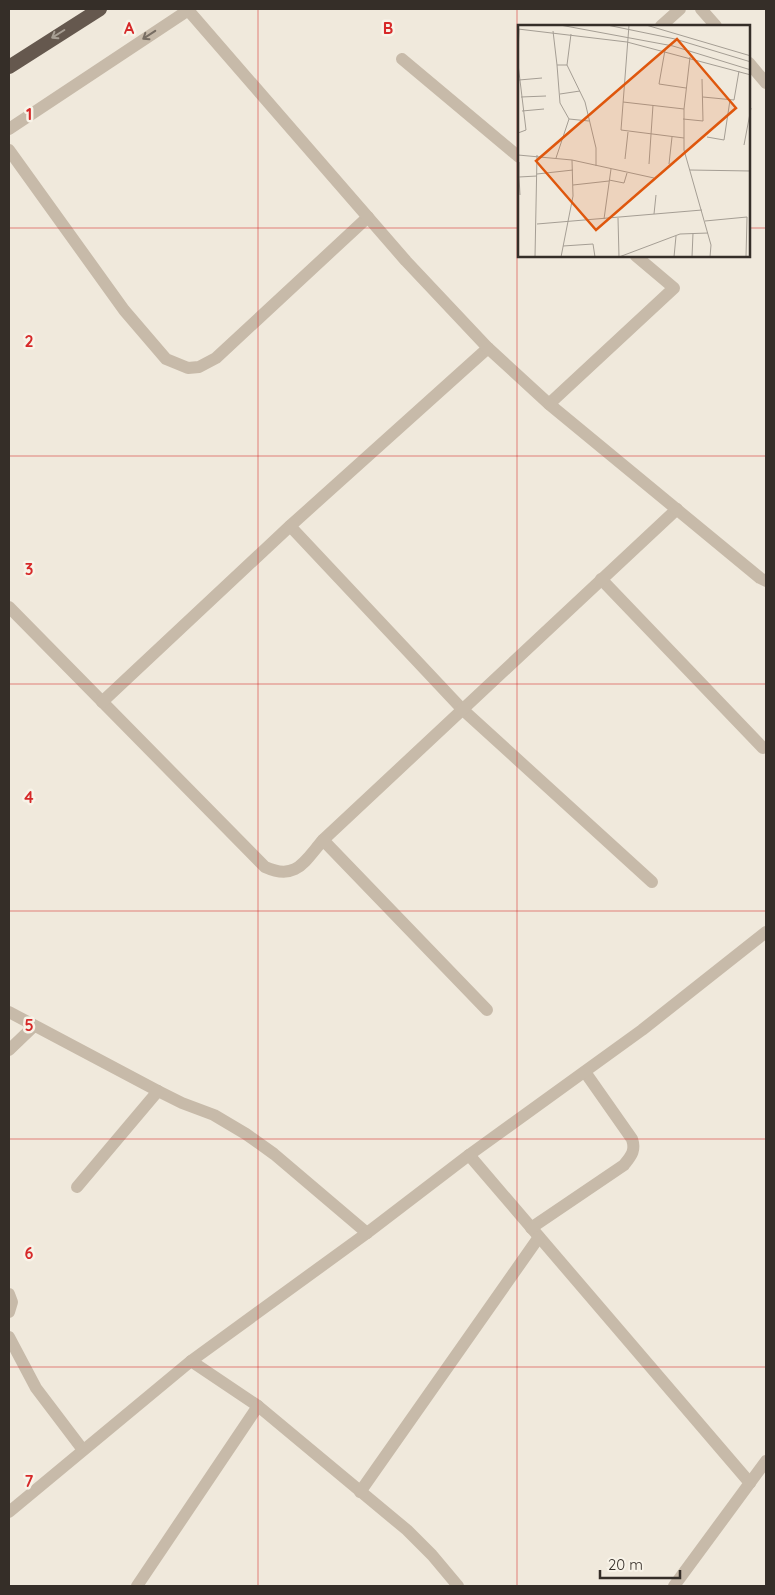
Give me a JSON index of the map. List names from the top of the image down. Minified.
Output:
{"scale_bar":"20 m","grid":{"columns":["A","B"],"rows":["1","2","3","4","5","6","7"]}}
